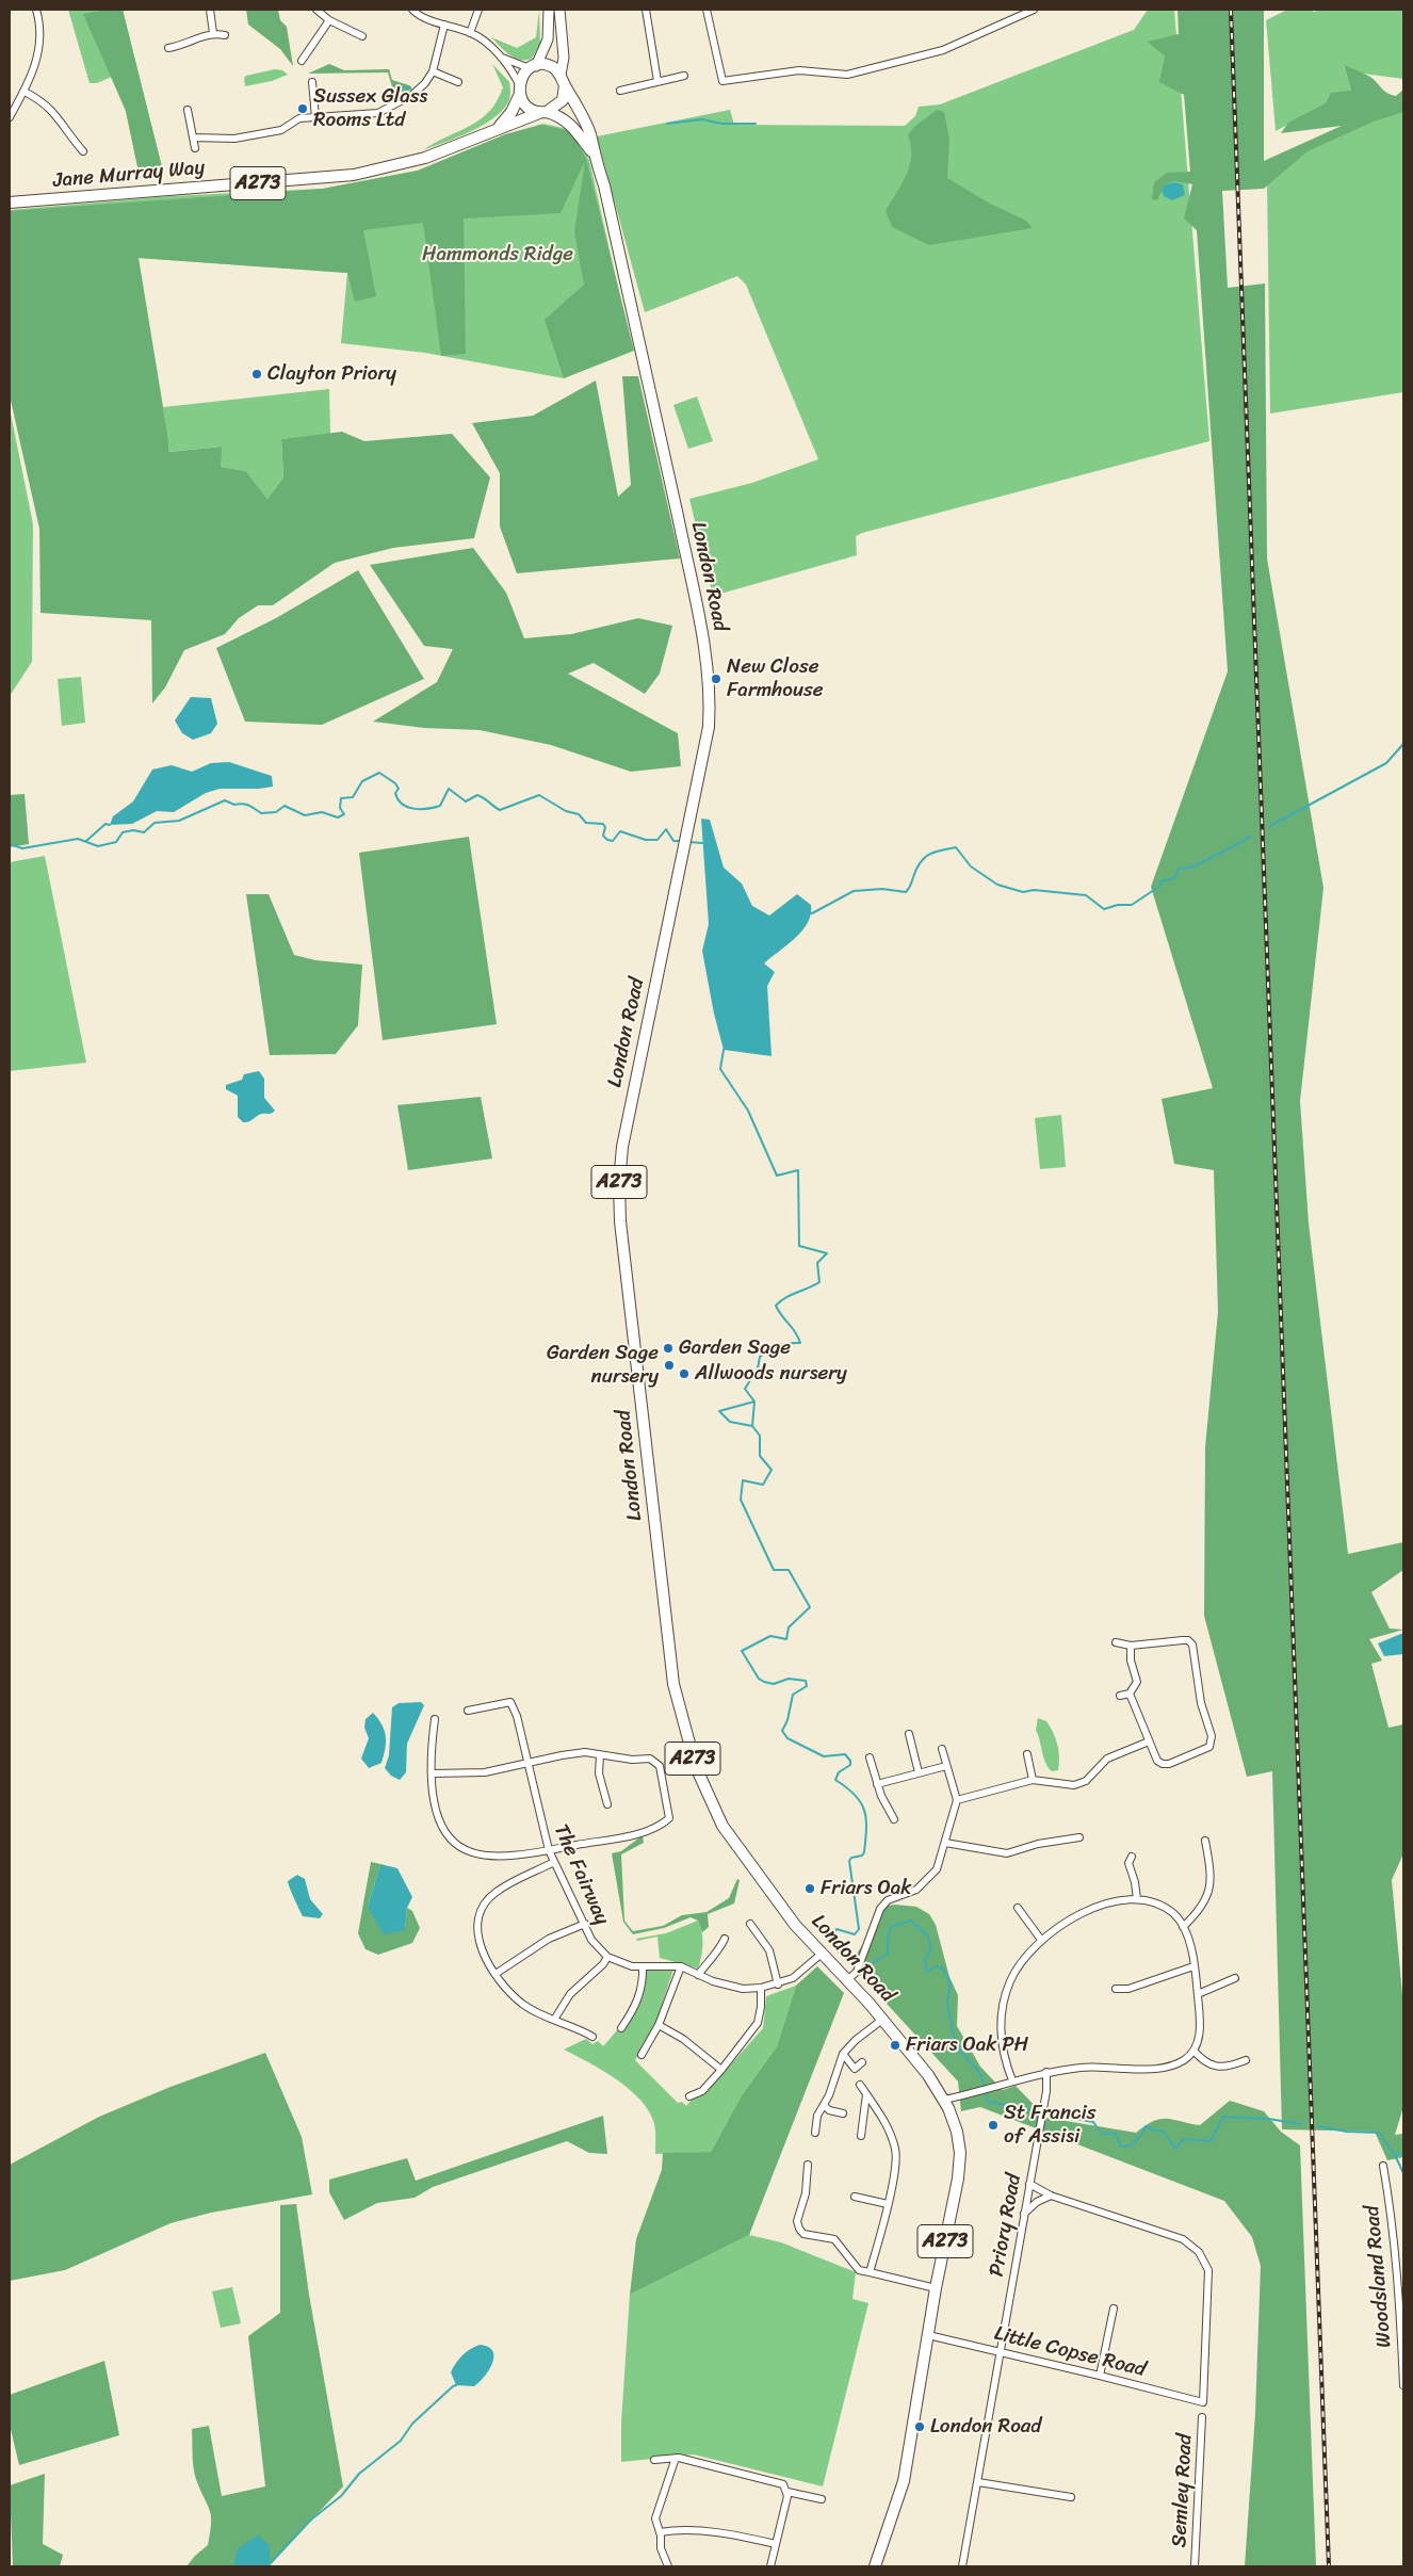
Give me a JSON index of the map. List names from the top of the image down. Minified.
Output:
{"streets":{"main road":["Jane Murray Way","A273","London Road"],"street":["The Fairway","Priory Road","Woodsland Road","Little Copse Road","Semley Road"]},"crossings":[["Jane Murray Way","A273"],["Jane Murray Way","London Road"],["A273","London Road"],["London Road","The Fairway"],["London Road","Little Copse Road"],["Priory Road","Little Copse Road"]],"parks":["Hammonds Ridge"],"places":["Sussex Glass Rooms Ltd","Clayton Priory","New Close Farmhouse","Garden Sage","Garden Sage nursery","Allwoods nursery","Friars Oak","Friars Oak PH","St Francis of Assisi","London Road"]}
